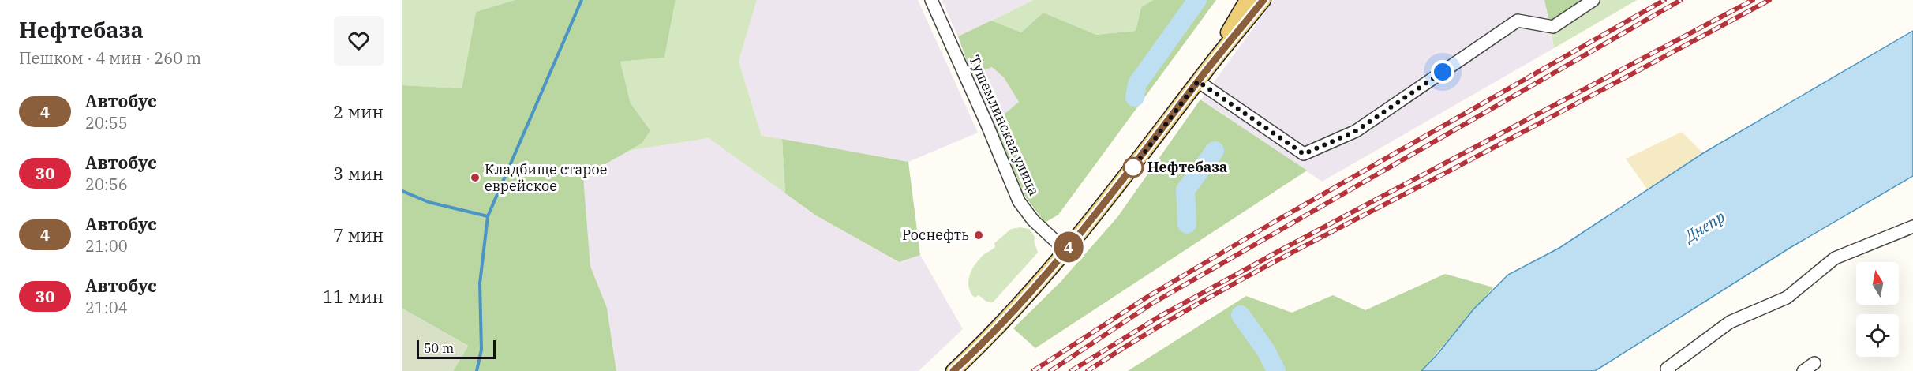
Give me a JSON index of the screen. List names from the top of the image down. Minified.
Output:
{"streets":{"street":["Тушемлинская улица"]},"water":["Днепр"],"places":["Нефтебаза","Кладбище старое еврейское","Роснефть"],"lines":["bus line 4"],"scale_bar":"50 m","north":"top","page":{"heading":["Нефтебаза","Пешком · 4 мин · 260 m"],"on_map":"4","list":[{"mark":"4","name":"Автобус","note":"20:55","value":"2 мин"},{"mark":"30","name":"Автобус","note":"20:56","value":"3 мин"},{"mark":"4","name":"Автобус","note":"21:00","value":"7 мин"},{"mark":"30","name":"Автобус","note":"21:04","value":"11 мин"}],"scale":"50 m"}}
